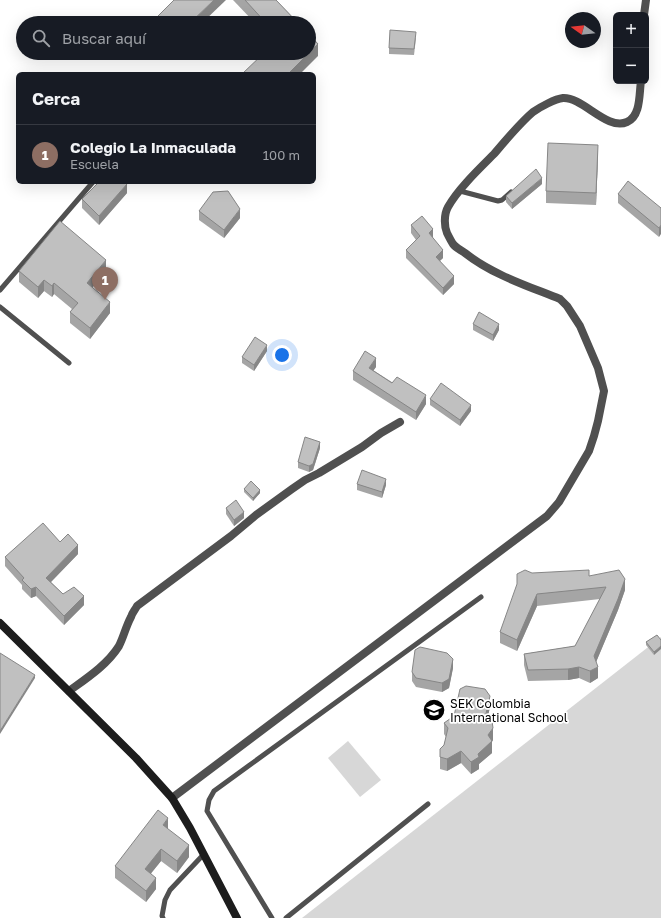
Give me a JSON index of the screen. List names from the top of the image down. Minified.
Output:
{"places":{"school or university":["SEK Colombia International School"]},"north":"left","page":{"map_buttons":["+","−"],"search":"Buscar aquí","heading":"Cerca","list":[{"mark":"1","name":"Colegio La Inmaculada","note":"Escuela","value":"100 m"}],"pins":"1"}}
